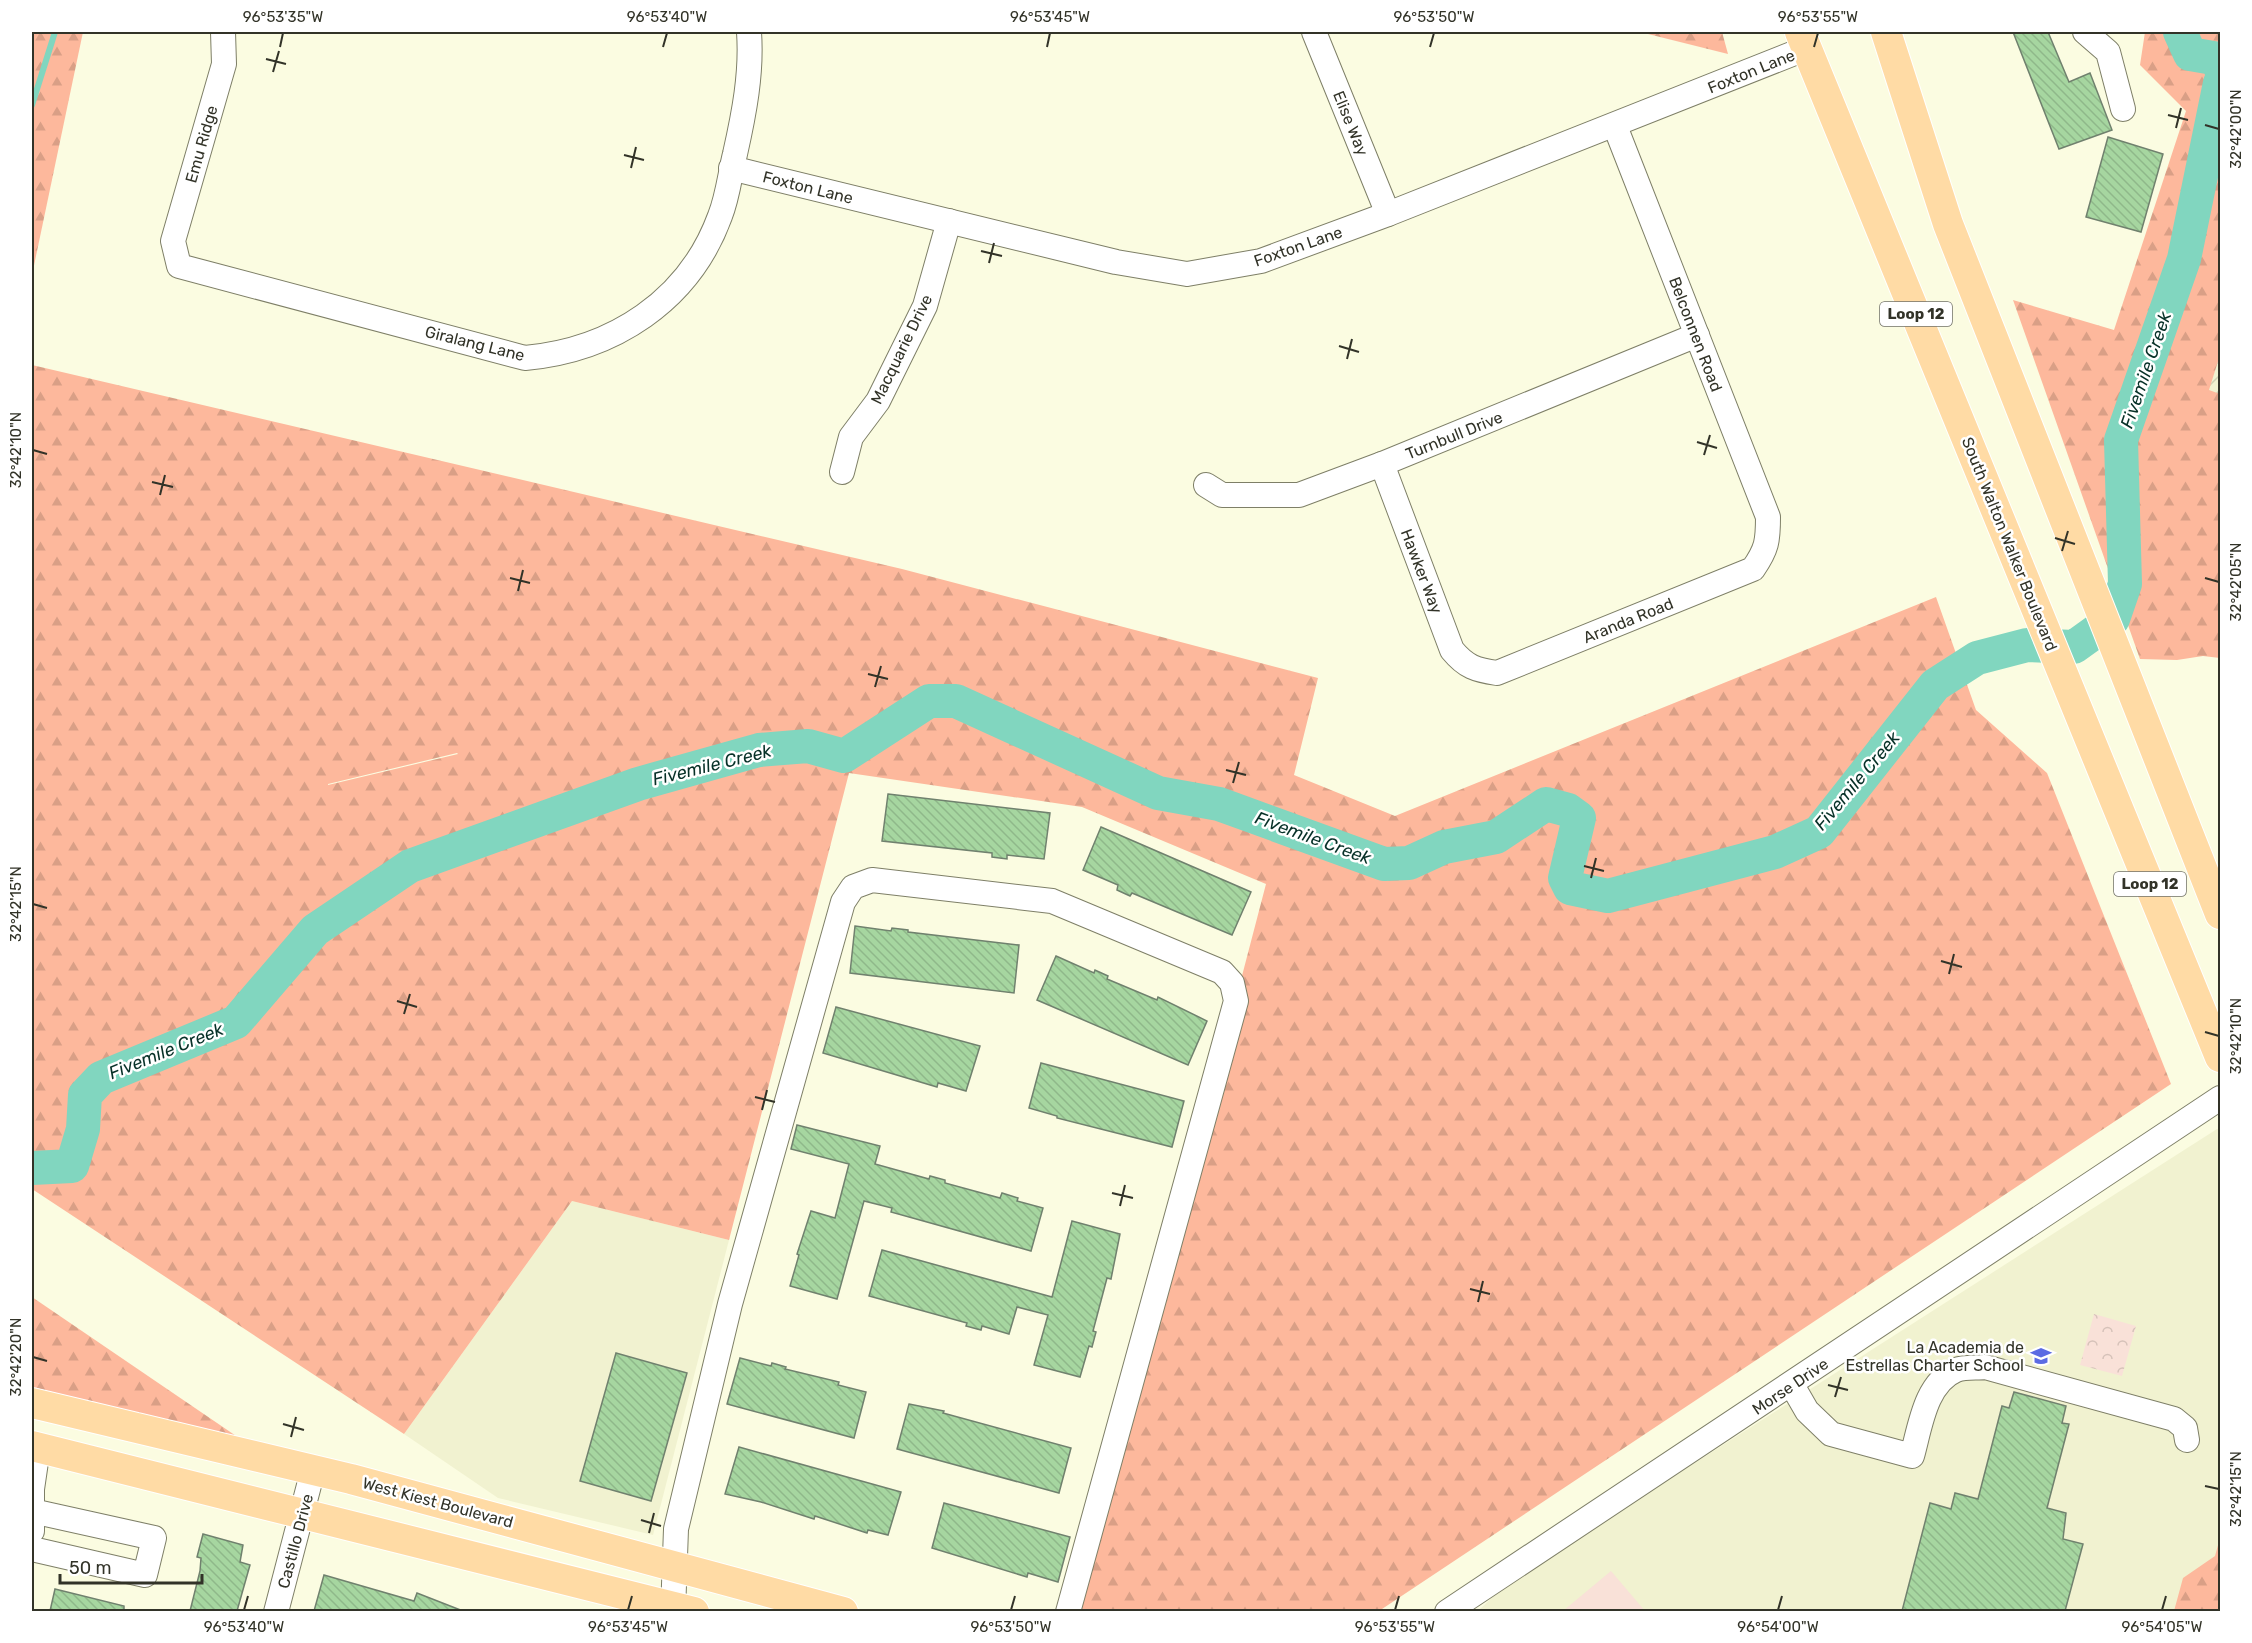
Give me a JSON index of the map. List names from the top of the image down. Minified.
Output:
{"streets":{"main road":["Loop 12","South Walton Walker Boulevard","West Kiest Boulevard"],"street":["Foxton Lane","Elise Way","Emu Ridge","Belconnen Road","Giralang Lane","Macquarie Drive","Turnbull Drive","Hawker Way","Aranda Road","Morse Drive","Castillo Drive"]},"crossings":[["Foxton Lane","Elise Way"],["Foxton Lane","Belconnen Road"],["Foxton Lane","Giralang Lane"],["Foxton Lane","Macquarie Drive"],["Foxton Lane","South Walton Walker Boulevard"],["Emu Ridge","Giralang Lane"],["Belconnen Road","Turnbull Drive"],["Belconnen Road","Aranda Road"],["Turnbull Drive","Hawker Way"],["Hawker Way","Aranda Road"],["West Kiest Boulevard","Castillo Drive"]],"water":["Fivemile Creek"],"places":{"school or university":["La Academia de Estrellas Charter School"]},"scale_bar":"50 m","coordinates":["96°53'35\"W","96°53'40\"W","96°53'45\"W","96°53'50\"W","96°53'55\"W","32°42'00\"N","32°42'10\"N","32°42'05\"N","32°42'15\"N","32°42'20\"N","96°54'00\"W","96°54'05\"W"]}
